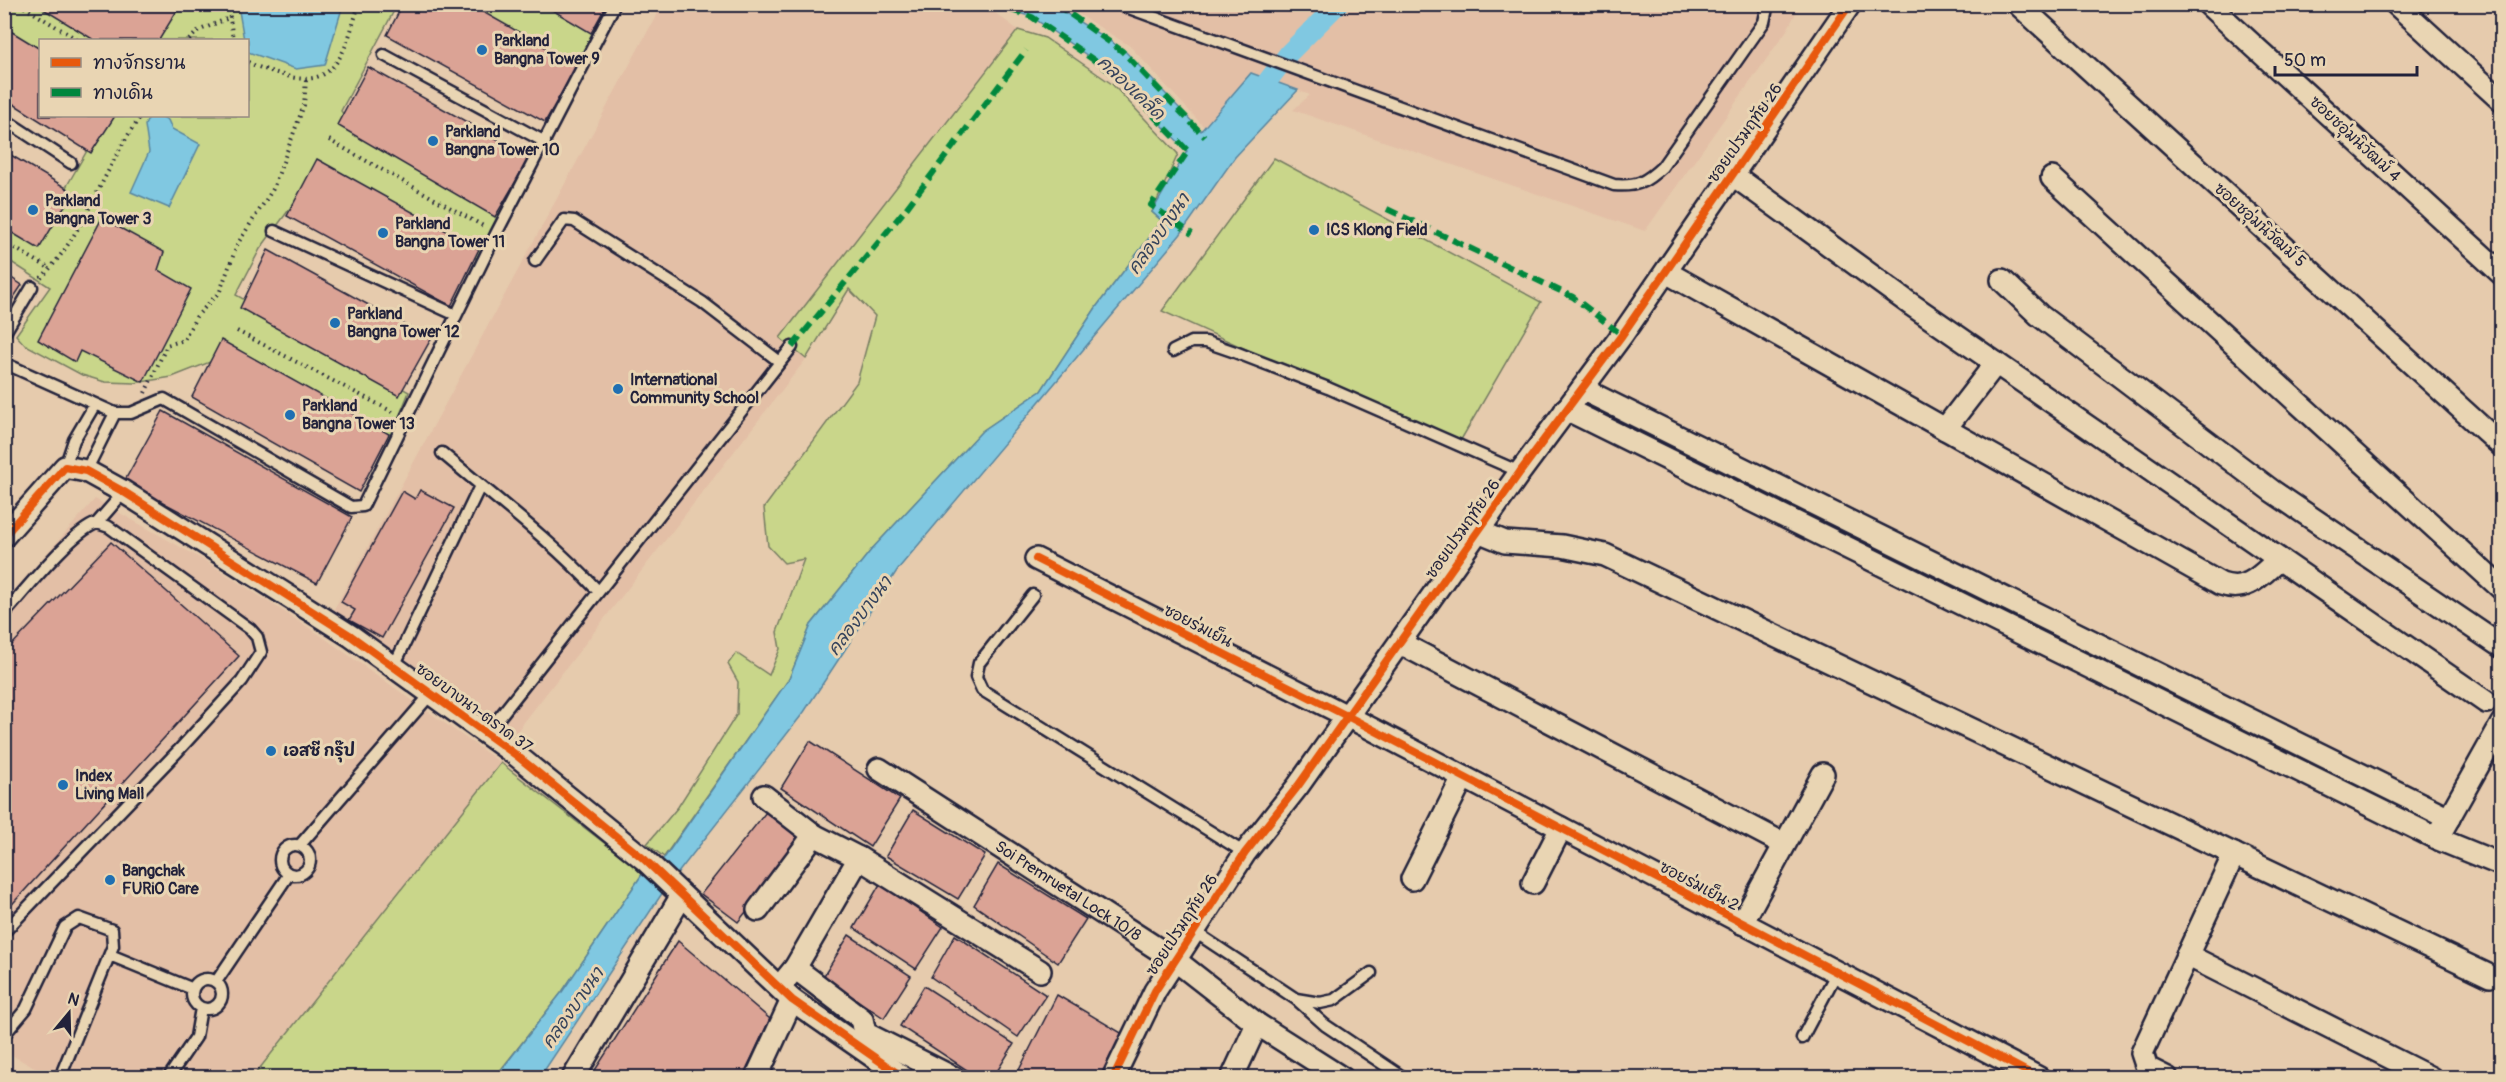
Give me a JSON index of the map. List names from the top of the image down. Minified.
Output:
{"streets":{"street":["ซอยเปรมฤทัย 26","ซอยชอุ่มนิวัฒม์ 4","ซอยชอุ่มนิวัฒม์ 5","ซอยร่มเย็น","ซอยบางนา-ตราด 37","ซอยร่มเย็น 2","Soi Premruetal Lock 10/8"]},"crossings":[["ซอยเปรมฤทัย 26","ซอยร่มเย็น"],["ซอยเปรมฤทัย 26","ซอยร่มเย็น 2"],["ซอยเปรมฤทัย 26","Soi Premruetal Lock 10/8"],["ซอยร่มเย็น","ซอยร่มเย็น 2"]],"water":["คลองเคล็ด","คลองบางนา"],"places":["Parkland Bangna Tower 9","Parkland Bangna Tower 10","Parkland Bangna Tower 3","ICS Klong Field","Parkland Bangna Tower 11","Parkland Bangna Tower 12","International Community School","Parkland Bangna Tower 13","เอสซี กรุ๊ป","Index Living Mall","Bangchak FURiO Care"],"legend":["ทางจักรยาน","ทางเดิน"],"scale_bar":"50 m","north":"top"}
